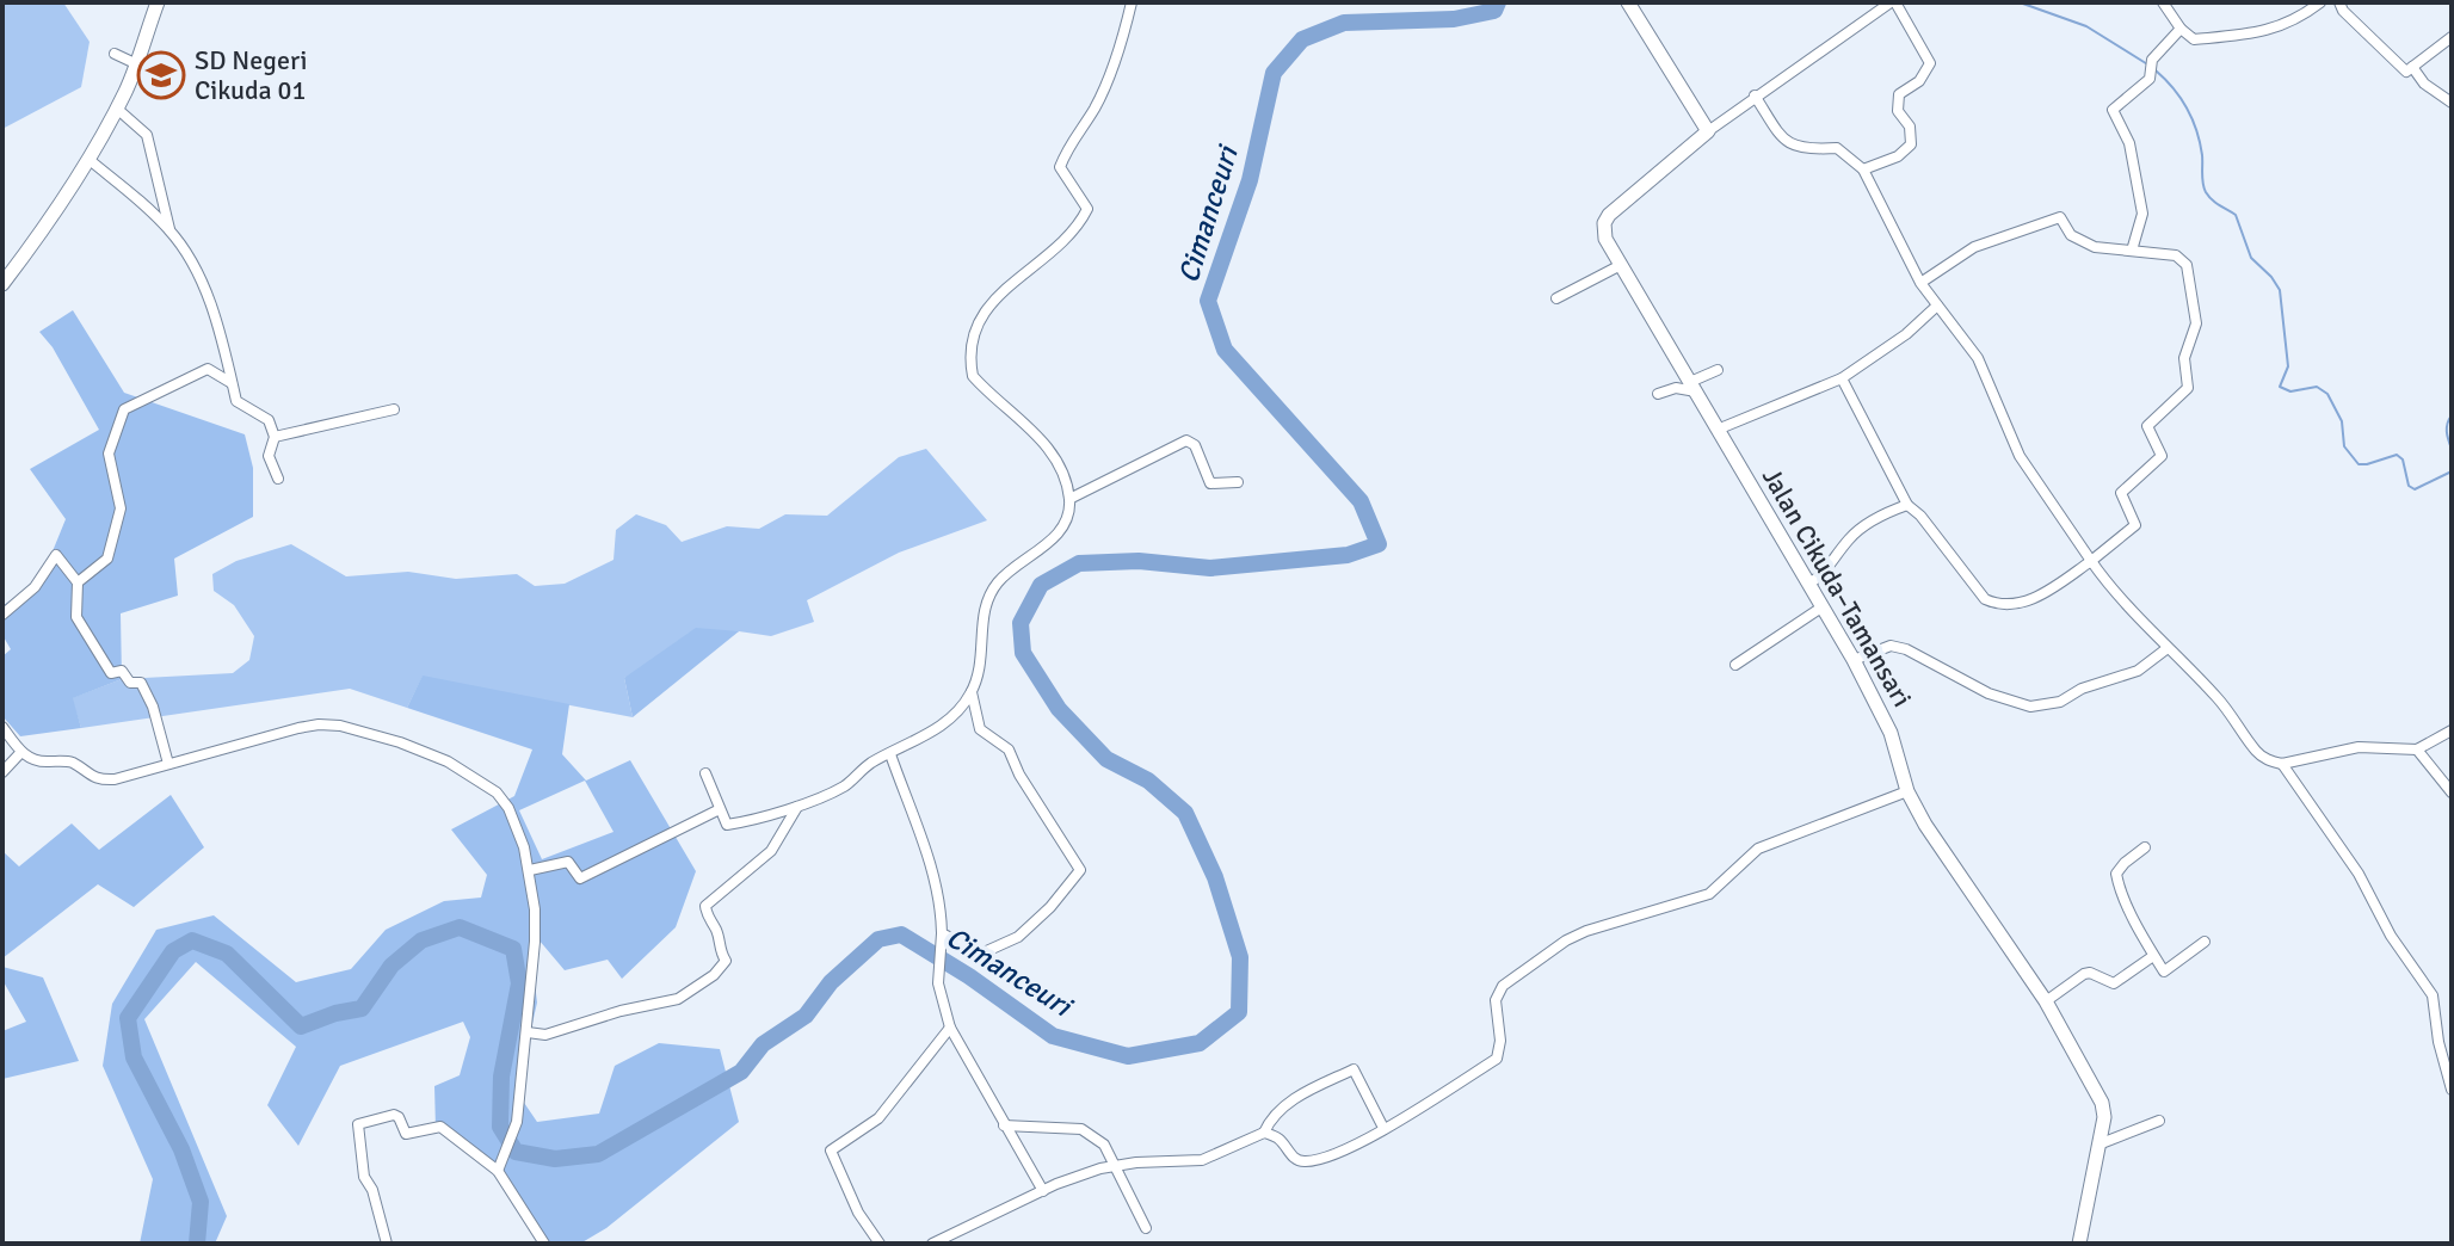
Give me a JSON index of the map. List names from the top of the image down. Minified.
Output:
{"streets":{"street":["Jalan Cikuda–Tamansari"]},"water":["Cimanceuri"],"places":{"school or university":["SD Negeri Cikuda 01"]}}
